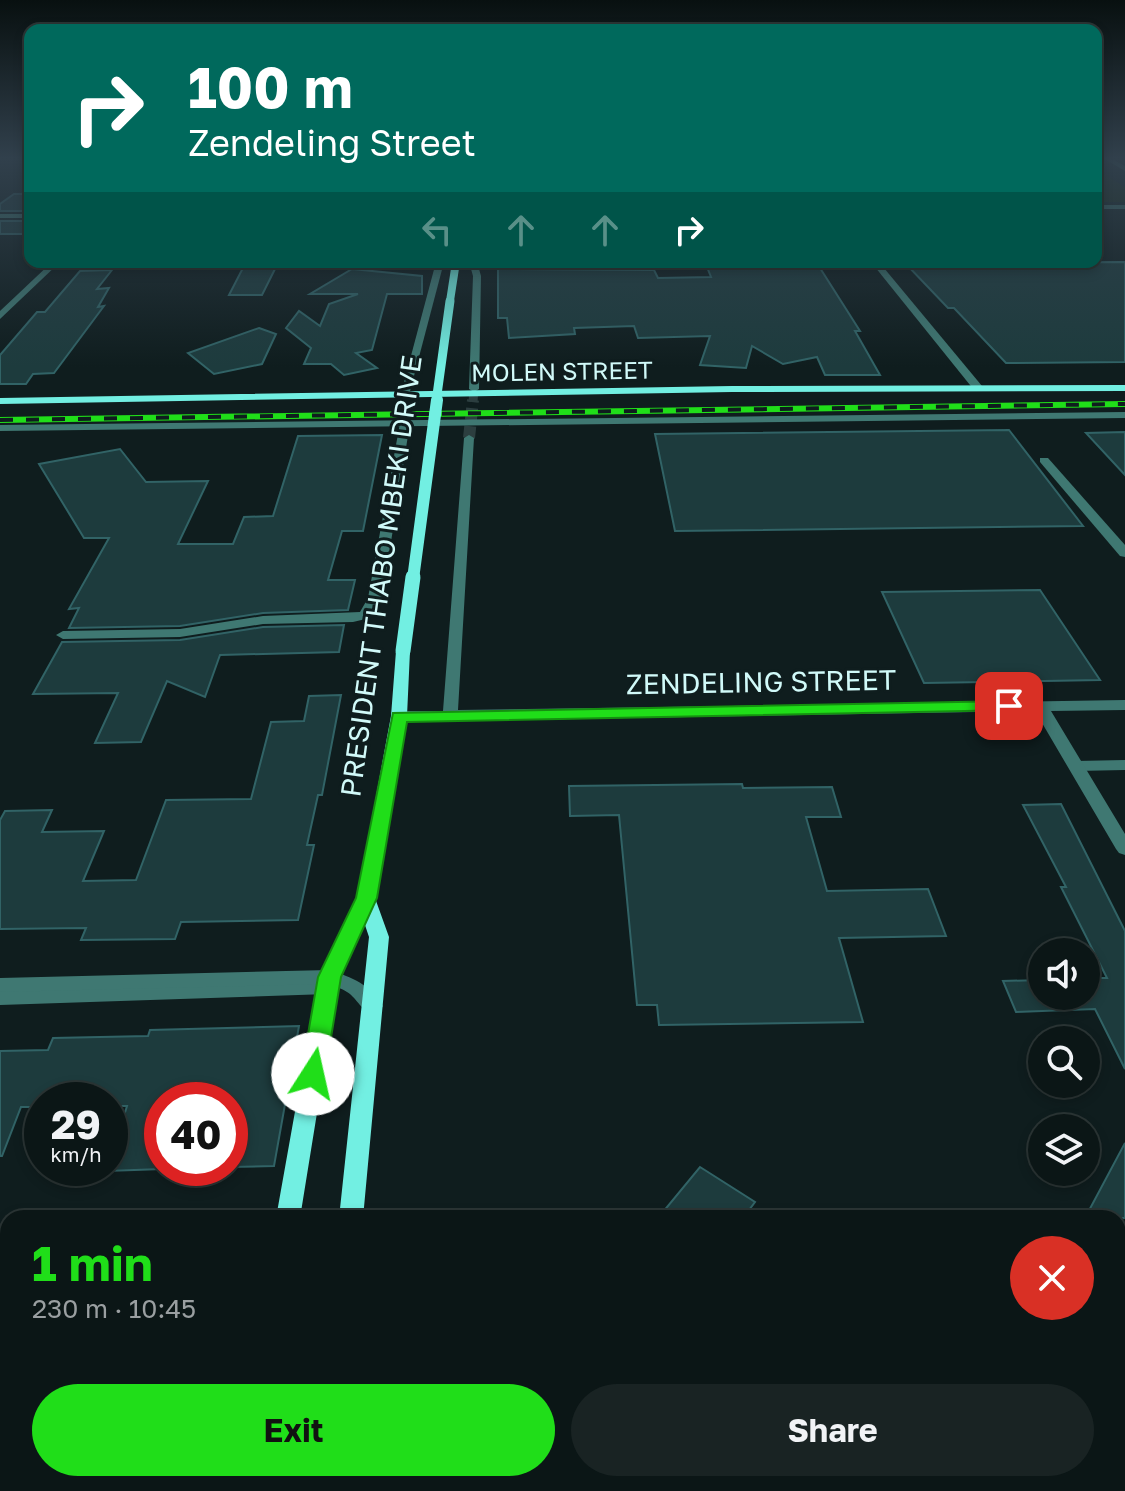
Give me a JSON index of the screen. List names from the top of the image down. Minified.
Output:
{"streets":{"street":["MOLEN STREET","PRESIDENT THABO MBEKI DRIVE","ZENDELING STREET"]},"crossings":[["PRESIDENT THABO MBEKI DRIVE","ZENDELING STREET"]],"page":{"turn":["100 m","Zendeling Street"],"speed":"29 km/h","limit":"40","heading":["1 min","230 m · 10:45"],"buttons":["Exit","Share"]}}
